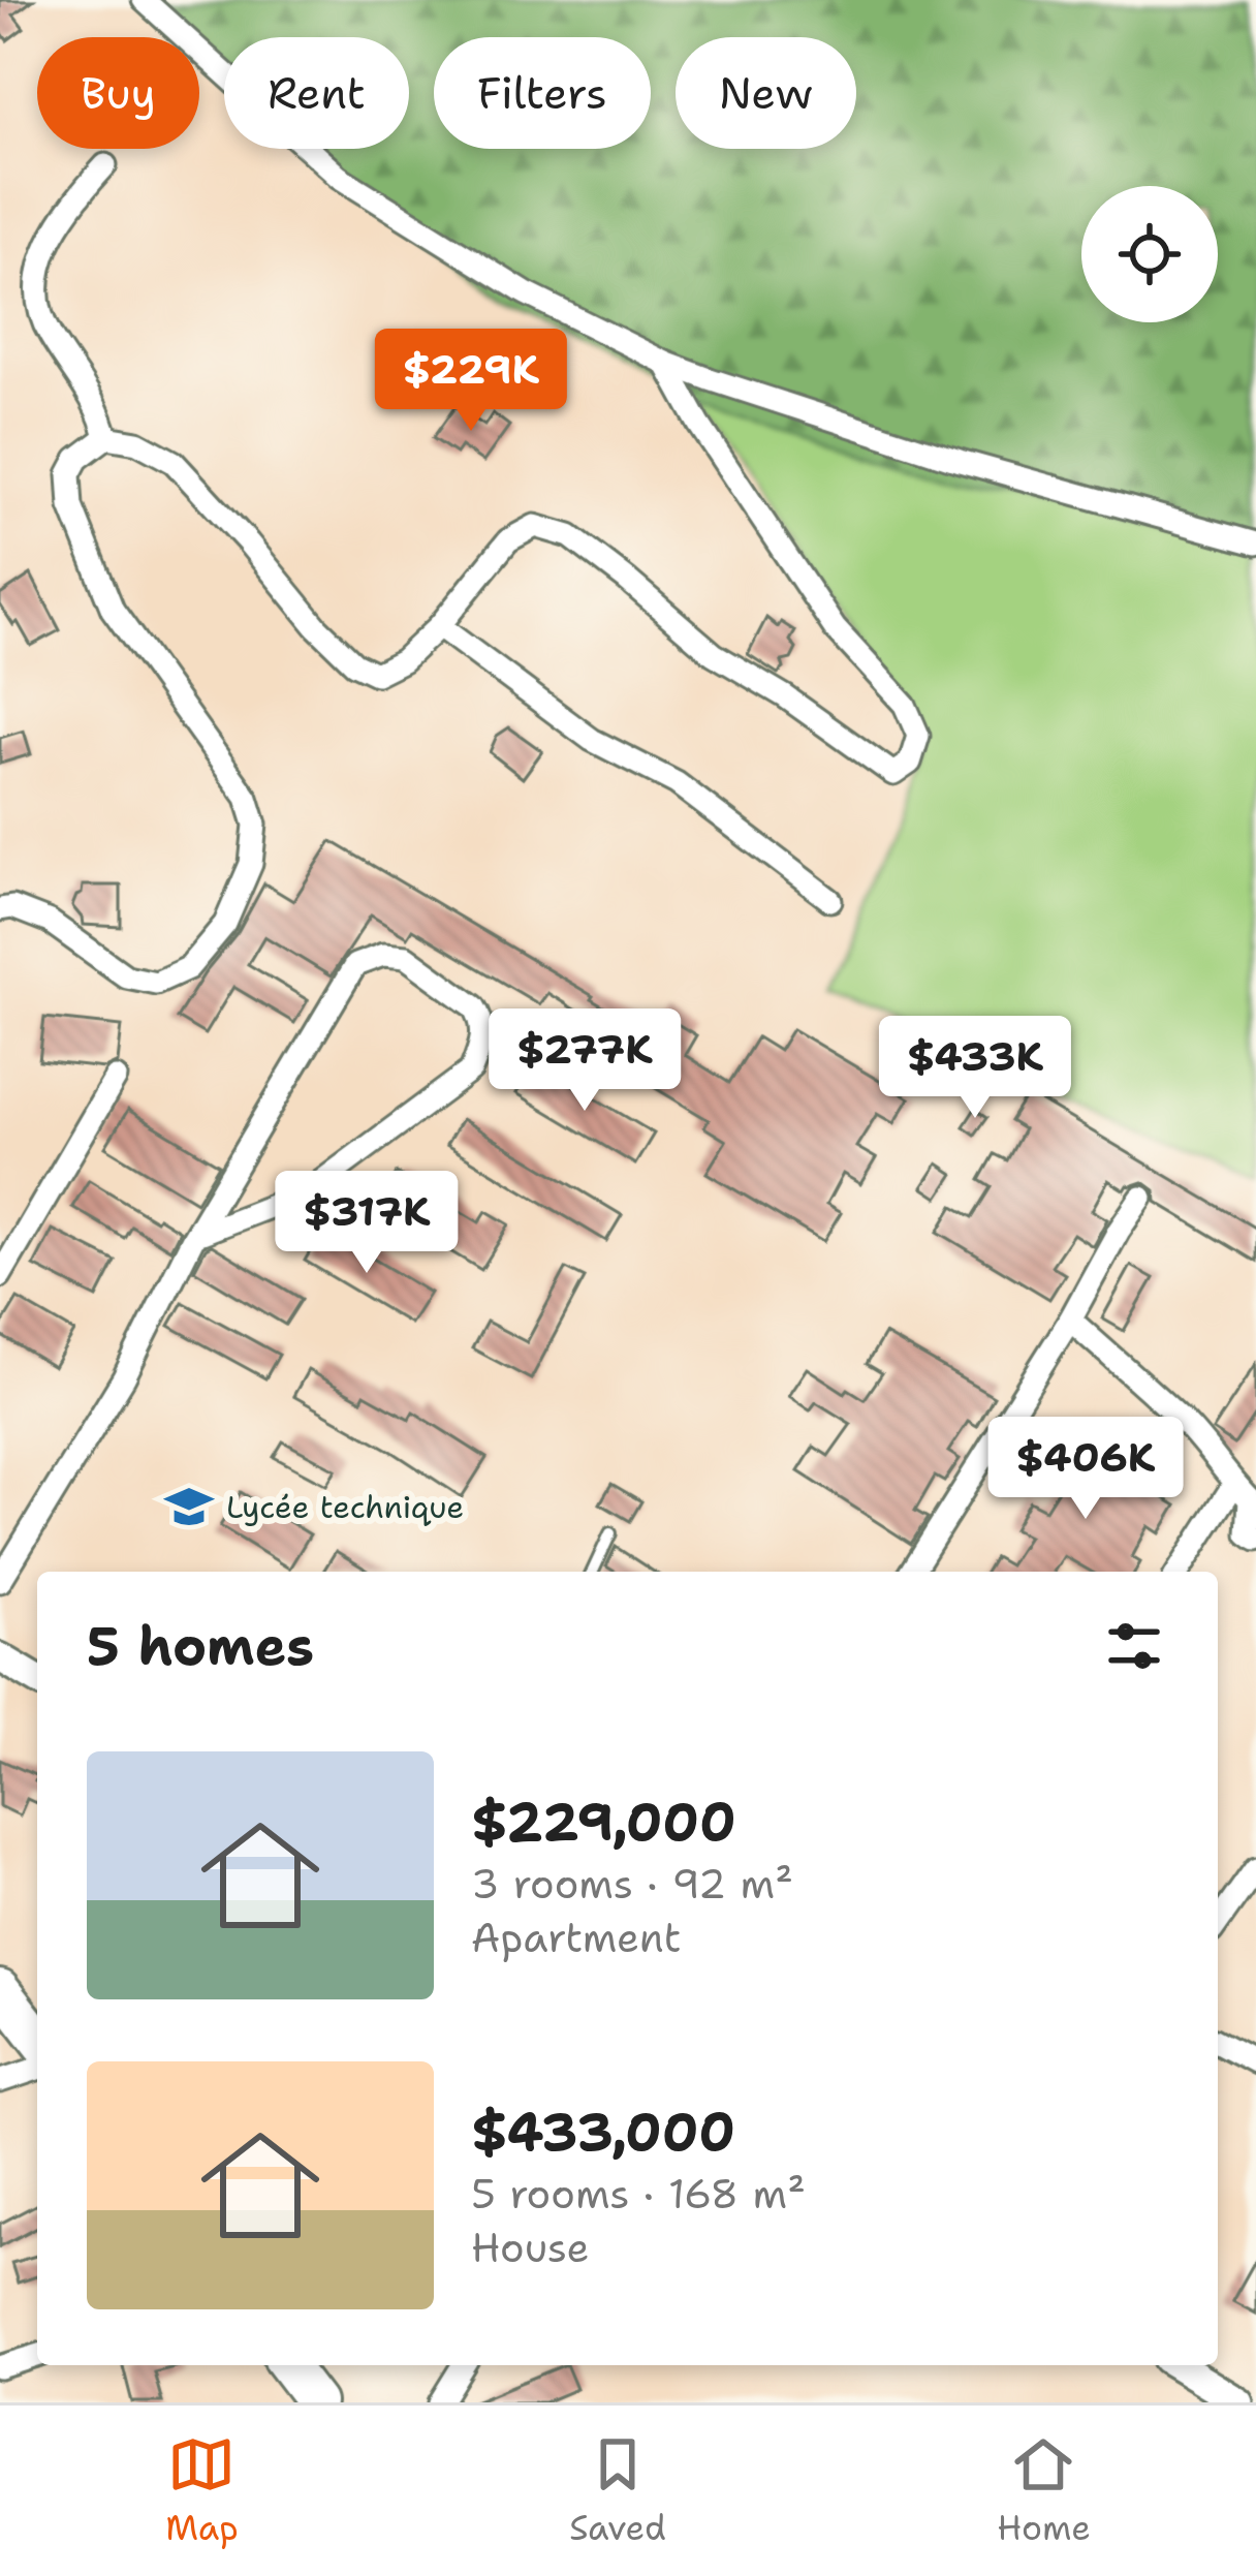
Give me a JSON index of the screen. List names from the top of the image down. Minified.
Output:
{"places":{"school or university":["Lycée technique"]},"page":{"chip":["Buy","Rent","Filters","New"],"price":["$229K","$277K","$433K","$317K","$406K"],"heading":"5 homes","list":[{"name":"$229,000","note":"3 rooms · 92 m² · Apartment"},{"name":"$433,000","note":"5 rooms · 168 m² · House"}],"tabs":["Map","Saved","Home"]}}
